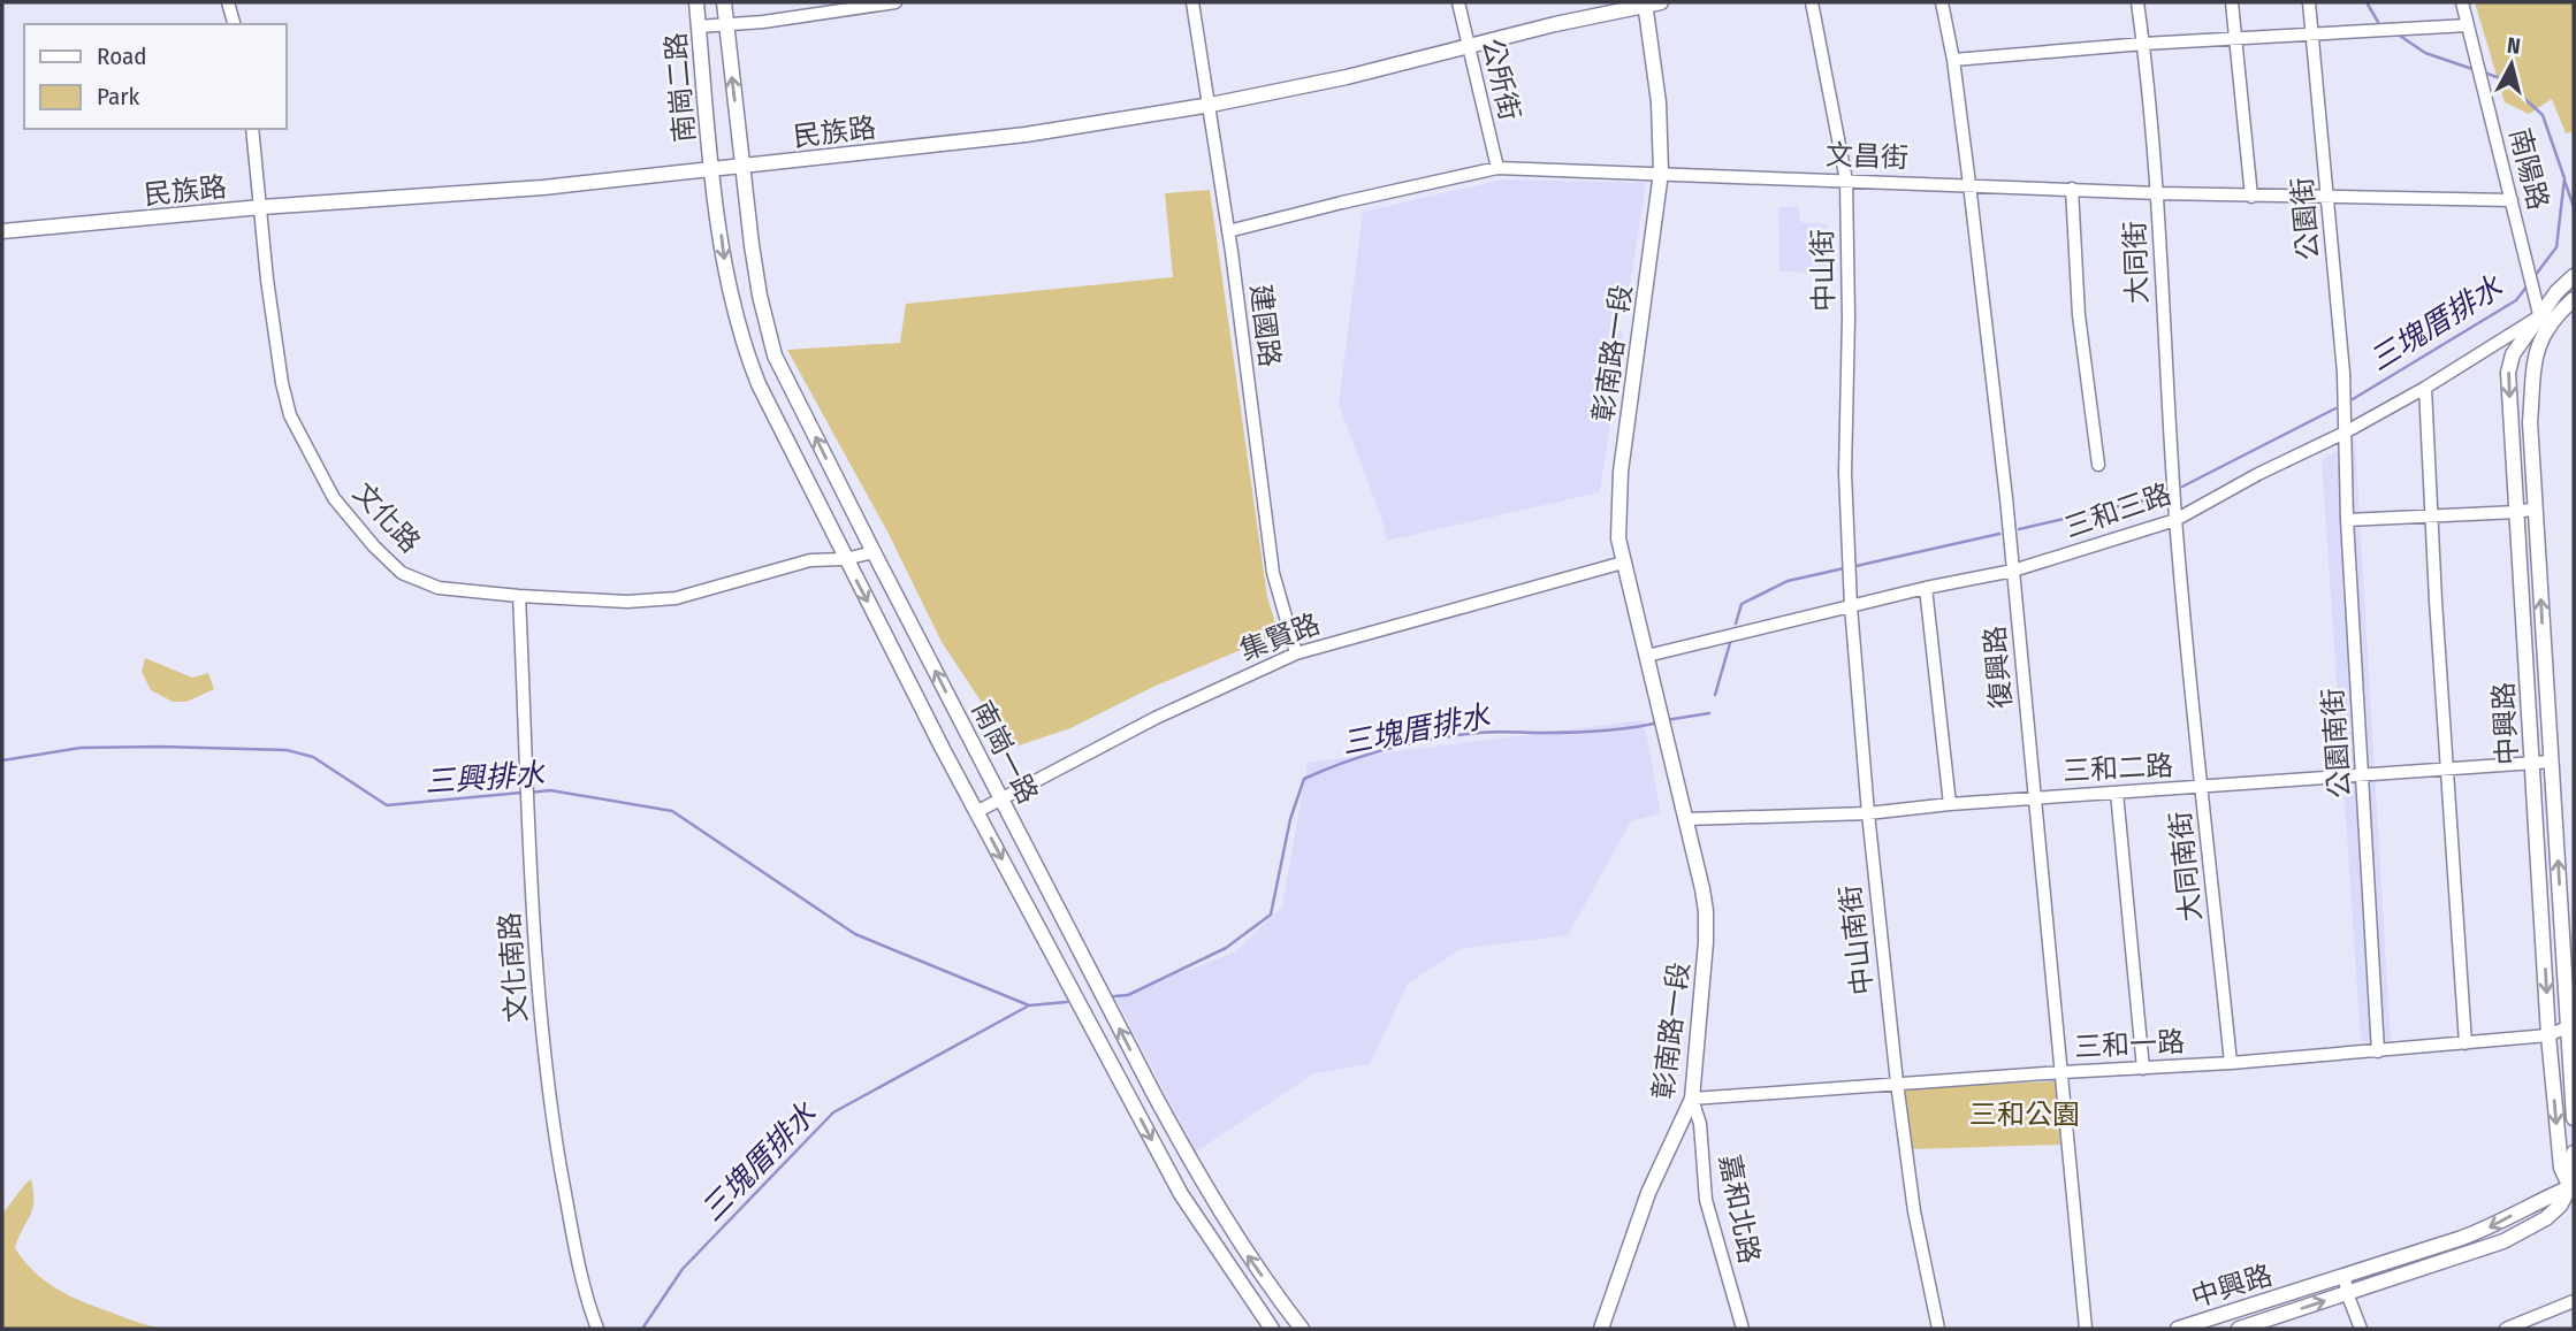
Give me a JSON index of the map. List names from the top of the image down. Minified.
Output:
{"streets":{"main road":["南崗二路","民族路","彰南路一段","中興路","南崗一路"],"street":["公所街","文昌街","南陽路","公園街","大同街","中山街","建國路","三和三路","文化路","集賢路","復興路","公園南街","三和二路","大同南街","中山南街","文化南路","三和一路","嘉和北路"]},"crossings":[["公所街","民族路"],["公所街","文昌街"],["南崗二路","民族路"],["南崗二路","南崗一路"],["民族路","建國路"],["民族路","彰南路一段"],["民族路","文化路"],["民族路","南崗一路"],["文昌街","南陽路"],["文昌街","公園街"],["文昌街","大同街"],["文昌街","中山街"],["文昌街","建國路"],["文昌街","彰南路一段"],["文昌街","復興路"],["南陽路","三和三路"],["南陽路","中興路"],["公園街","三和三路"],["公園街","公園南街"],["大同街","三和三路"],["大同街","大同南街"],["中山街","中山南街"],["建國路","集賢路"],["彰南路一段","三和三路"],["彰南路一段","集賢路"],["彰南路一段","三和二路"],["彰南路一段","三和一路"],["彰南路一段","嘉和北路"],["三和三路","復興路"],["三和三路","中興路"],["三和三路","公園南街"],["三和三路","大同南街"],["三和三路","中山南街"],["文化路","南崗一路"],["文化路","文化南路"],["集賢路","南崗一路"],["復興路","三和二路"],["復興路","三和一路"],["中興路","三和二路"],["中興路","三和一路"],["公園南街","三和二路"],["公園南街","三和一路"],["三和二路","大同南街"],["三和二路","中山南街"],["大同南街","三和一路"],["中山南街","三和一路"],["三和一路","嘉和北路"]],"water":["三塊厝排水","三興排水"],"parks":["三和公園"],"legend":["Road","Park"],"north":"top"}
